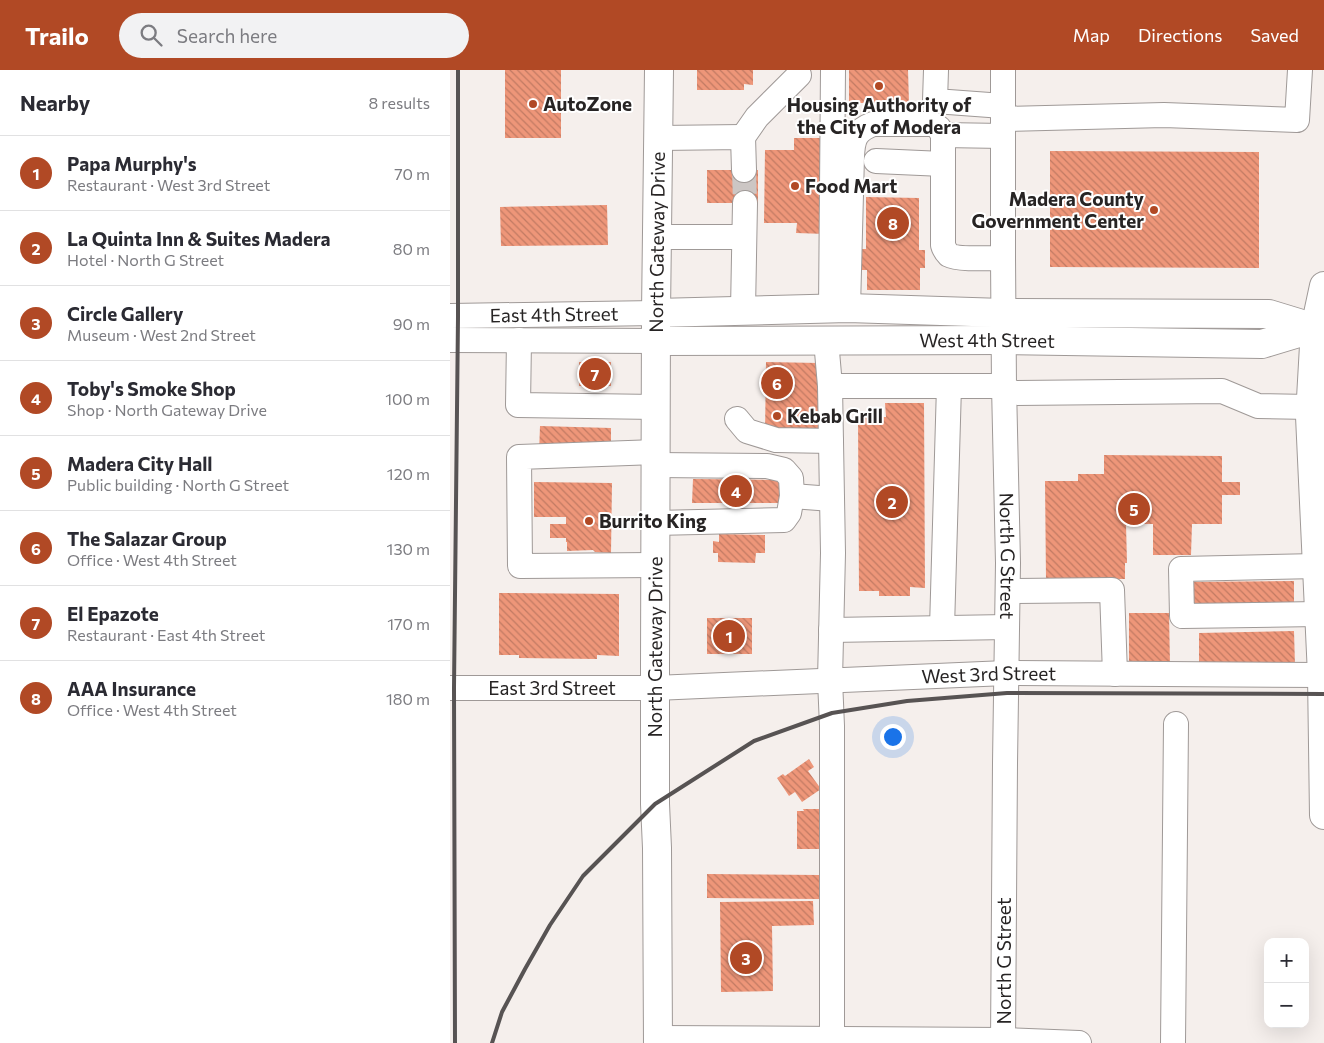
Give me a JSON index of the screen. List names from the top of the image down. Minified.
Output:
{"streets":{"main road":["North Gateway Drive","West 4th Street"],"street":["East 4th Street","North G Street","West 3rd Street","East 3rd Street"]},"crossings":[["North Gateway Drive","East 4th Street"],["North Gateway Drive","West 4th Street"],["North Gateway Drive","West 3rd Street"],["North Gateway Drive","East 3rd Street"],["East 4th Street","West 4th Street"],["West 4th Street","North G Street"],["North G Street","West 3rd Street"],["West 3rd Street","East 3rd Street"]],"places":["Housing Authority of the City of Modera","AutoZone","Food Mart","Madera County Government Center","Kebab Grill","Burrito King"],"page":{"header":"Trailo","search":"Search here","nav":["Map","Directions","Saved"],"heading":["Nearby","8 results"],"list":[{"mark":"1","name":"Papa Murphy's","note":"Restaurant · West 3rd Street","value":"70 m"},{"mark":"2","name":"La Quinta Inn & Suites Madera","note":"Hotel · North G Street","value":"80 m"},{"mark":"3","name":"Circle Gallery","note":"Museum · West 2nd Street","value":"90 m"},{"mark":"4","name":"Toby's Smoke Shop","note":"Shop · North Gateway Drive","value":"100 m"},{"mark":"5","name":"Madera City Hall","note":"Public building · North G Street","value":"120 m"},{"mark":"6","name":"The Salazar Group","note":"Office · West 4th Street","value":"130 m"},{"mark":"7","name":"El Epazote","note":"Restaurant · East 4th Street","value":"170 m"},{"mark":"8","name":"AAA Insurance","note":"Office · West 4th Street","value":"180 m"}],"pins":["8","7","6","4","2","5","1","3"],"map_buttons":["+","−"]}}
